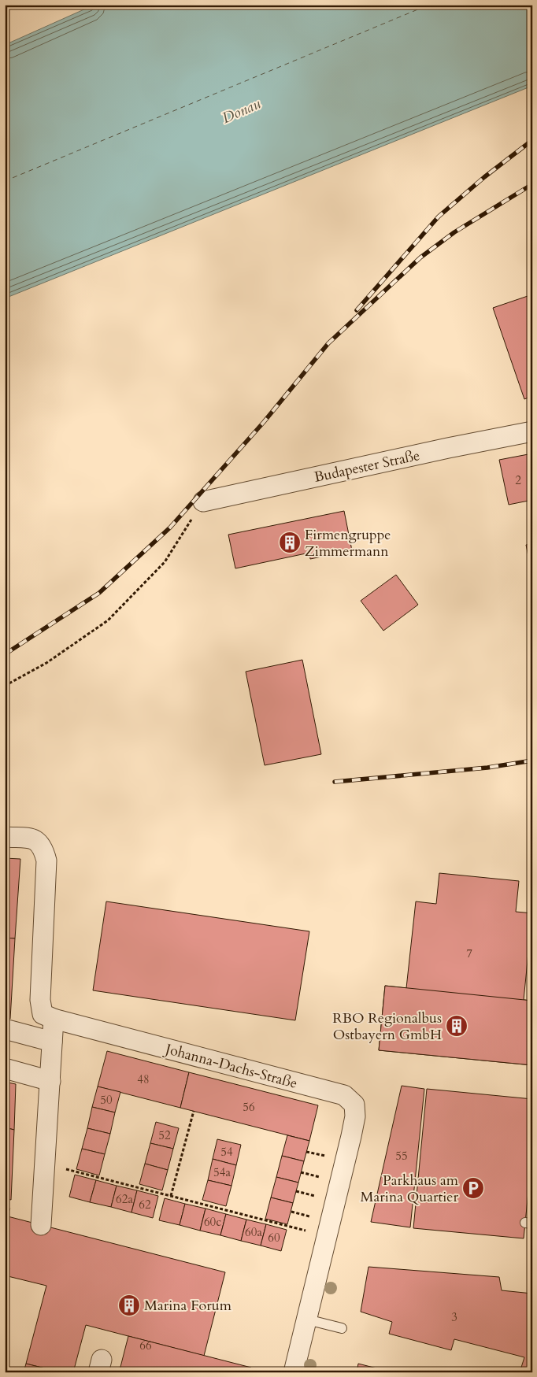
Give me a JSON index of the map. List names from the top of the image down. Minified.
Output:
{"streets":{"street":["Budapester Straße","Johanna-Dachs-Straße"]},"water":["Donau"],"places":{"building":["Firmengruppe Zimmermann","RBO Regionalbus Ostbayern GmbH","Marina Forum"],"parking":["Parkhaus am Marina Quartier"]},"house_numbers":["2","7","48","50","56","52","54","55","54a","62a","62","60c","60a","60","3","66"]}
